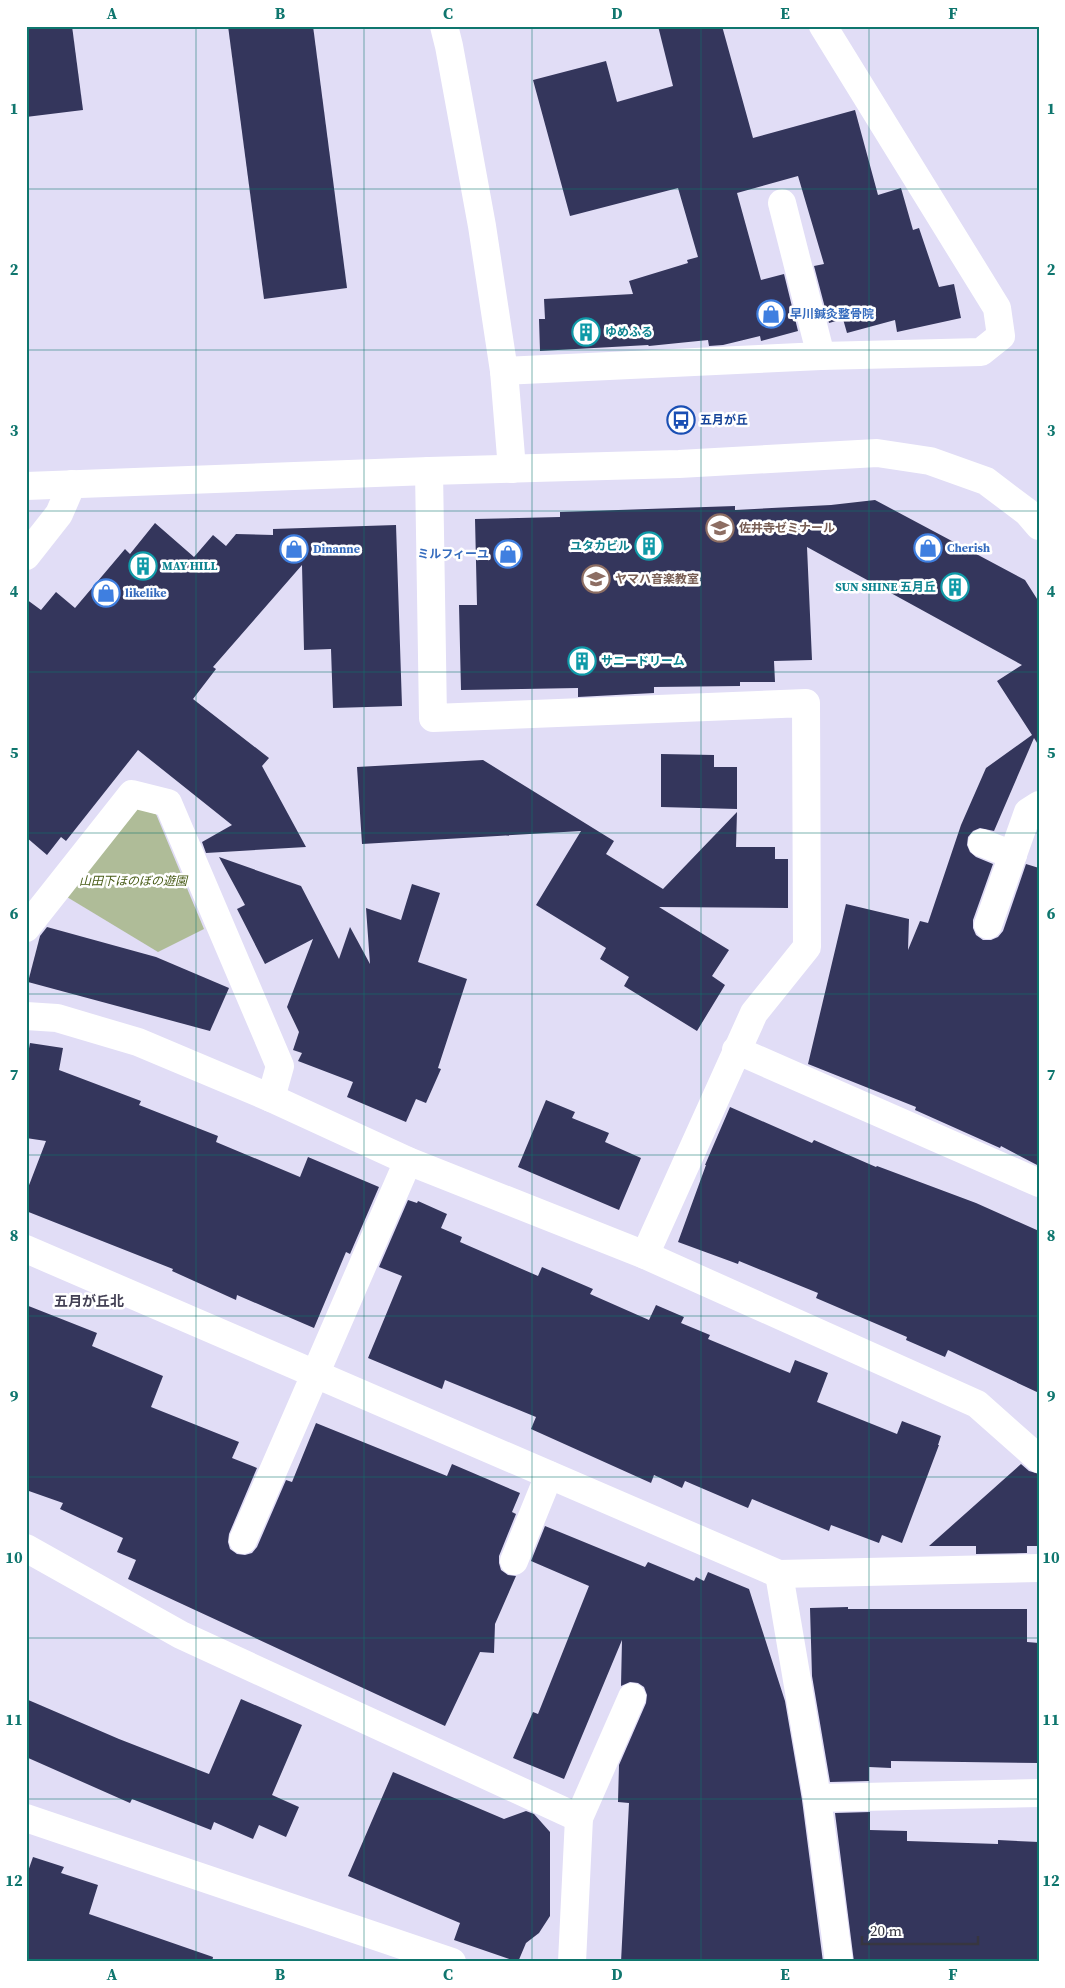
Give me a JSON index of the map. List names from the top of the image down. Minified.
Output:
{"districts":["五月が丘北"],"parks":["山田下ほのぼの遊園"],"places":{"shop":["早川鍼灸整骨院","Cherish","Dinanne","ミルフィーユ","likelike"],"building":["ゆめふる","ユタカビル","MAY HILL","SUN SHINE 五月丘","サニードリーム"],"bus stop":["五月が丘"],"school or university":["佐井寺ゼミナール","ヤマハ音楽教室"]},"scale_bar":"20 m","grid":{"columns":["A","B","C","D","E","F"],"rows":["1","2","3","4","5","6","7","8","9","10","11","12"]}}
